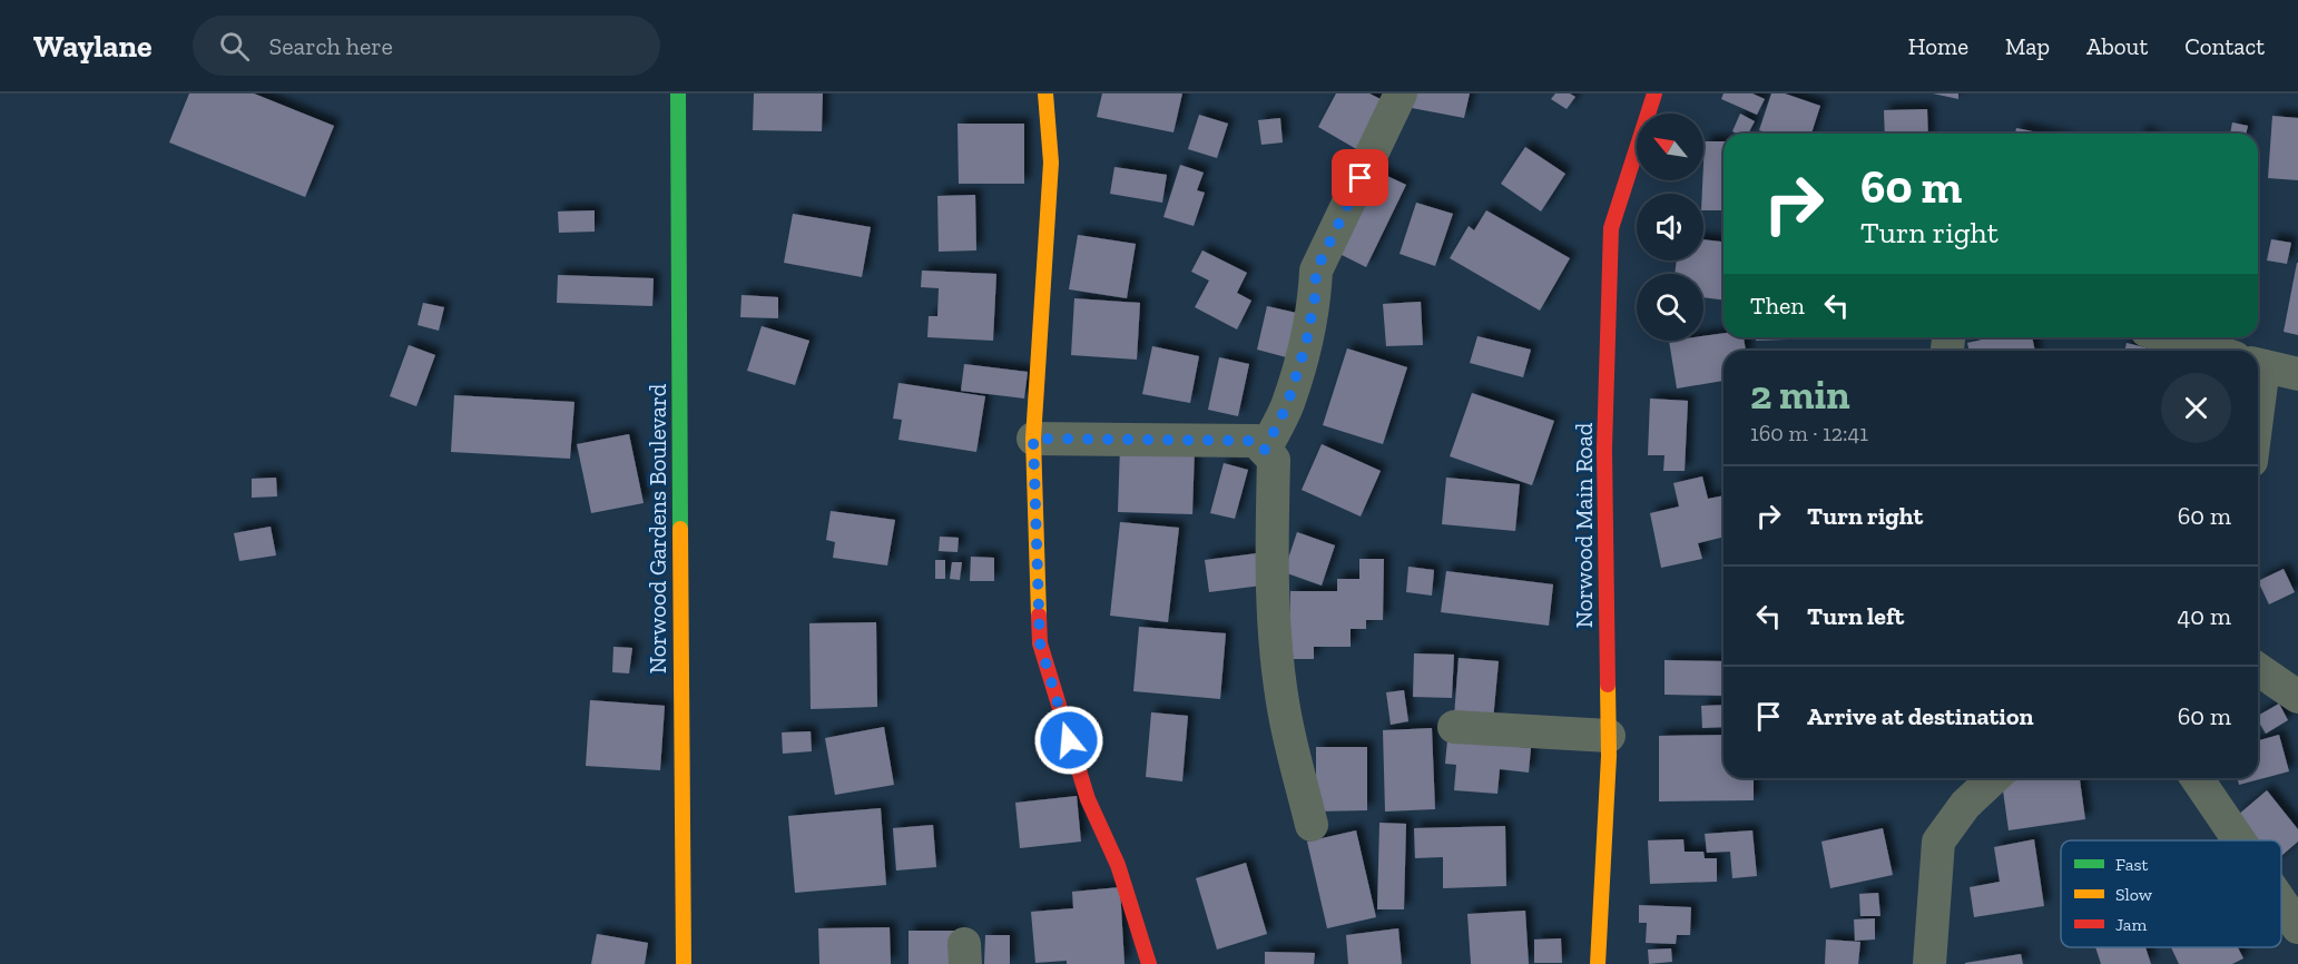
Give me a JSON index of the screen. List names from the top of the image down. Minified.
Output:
{"streets":{"street":["Norwood Main Road","Norwood Gardens Boulevard"]},"legend":["Fast","Slow","Jam"],"north":"top left","page":{"header":"Waylane","search":"Search here","nav":["Home","Map","About","Contact"],"turn":["60 m","Turn right"],"then":"Then","heading":["2 min","160 m · 12:41"],"list":[{"name":"Turn right","value":"60 m"},{"name":"Turn left","value":"40 m"},{"name":"Arrive at destination","value":"60 m"}]}}
